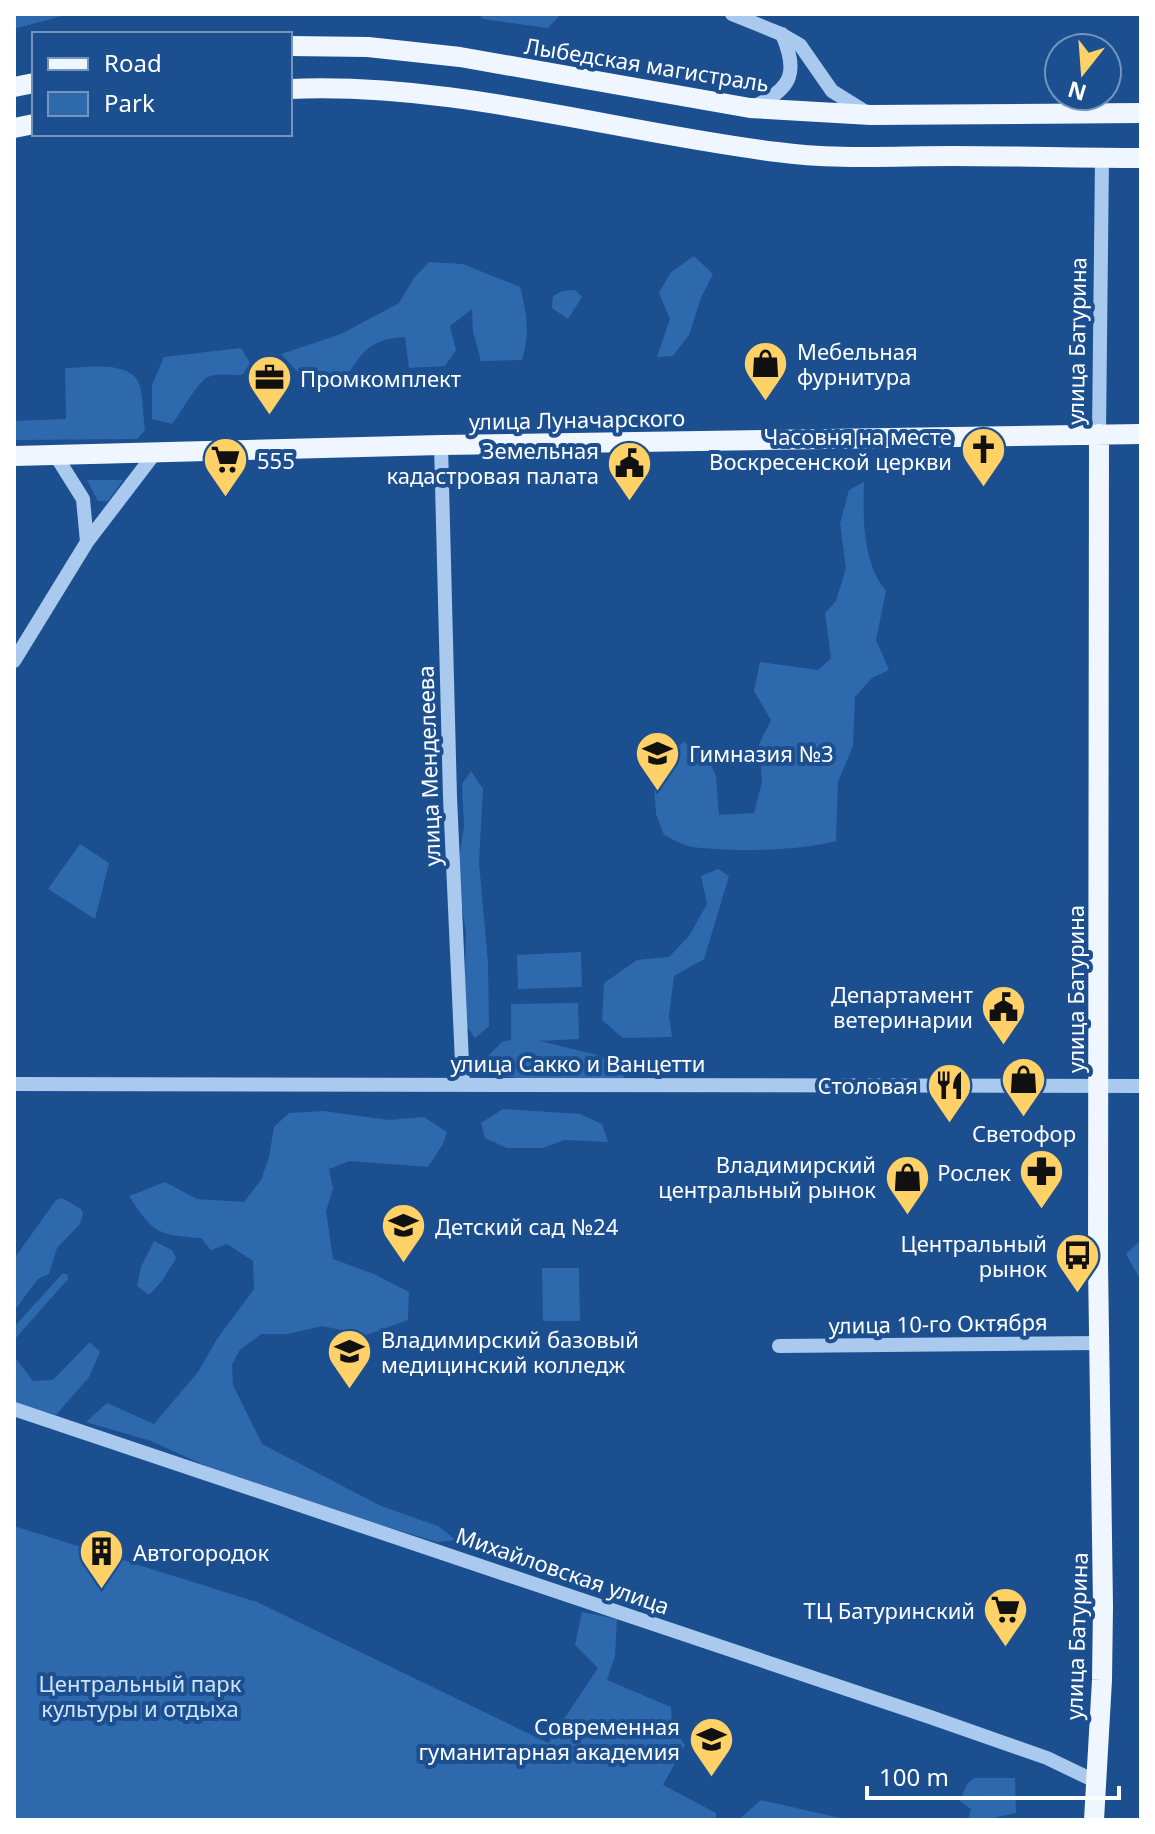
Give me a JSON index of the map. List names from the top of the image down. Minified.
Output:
{"streets":{"main road":["Лыбедская магистраль","улица Батурина","улица Луначарского"],"street":["улица Менделеева","улица Сакко и Ванцетти","улица 10-го Октября","Михайловская улица"]},"crossings":[["улица Батурина","улица Луначарского"],["улица Батурина","улица Сакко и Ванцетти"],["улица Батурина","улица 10-го Октября"],["улица Батурина","Михайловская улица"],["улица Луначарского","улица Менделеева"],["улица Менделеева","улица Сакко и Ванцетти"]],"parks":["Центральный парк культуры и отдыха"],"places":{"shop":["Мебельная фурнитура","Светофор","Владимирский центральный рынок"],"office":["Промкомплект"],"church":["Часовня на месте Воскресенской церкви"],"supermarket":["555","ТЦ Батуринский"],"public building":["Земельная кадастровая палата","Департамент ветеринарии"],"school or university":["Гимназия №3","Детский сад №24","Владимирский базовый медицинский колледж","Современная гуманитарная академия"],"restaurant":["Столовая"],"pharmacy":["Рослек"],"bus stop":["Центральный рынок"],"building":["Автогородок"]},"legend":["Road","Park"],"scale_bar":"100 m","north":"bottom"}
